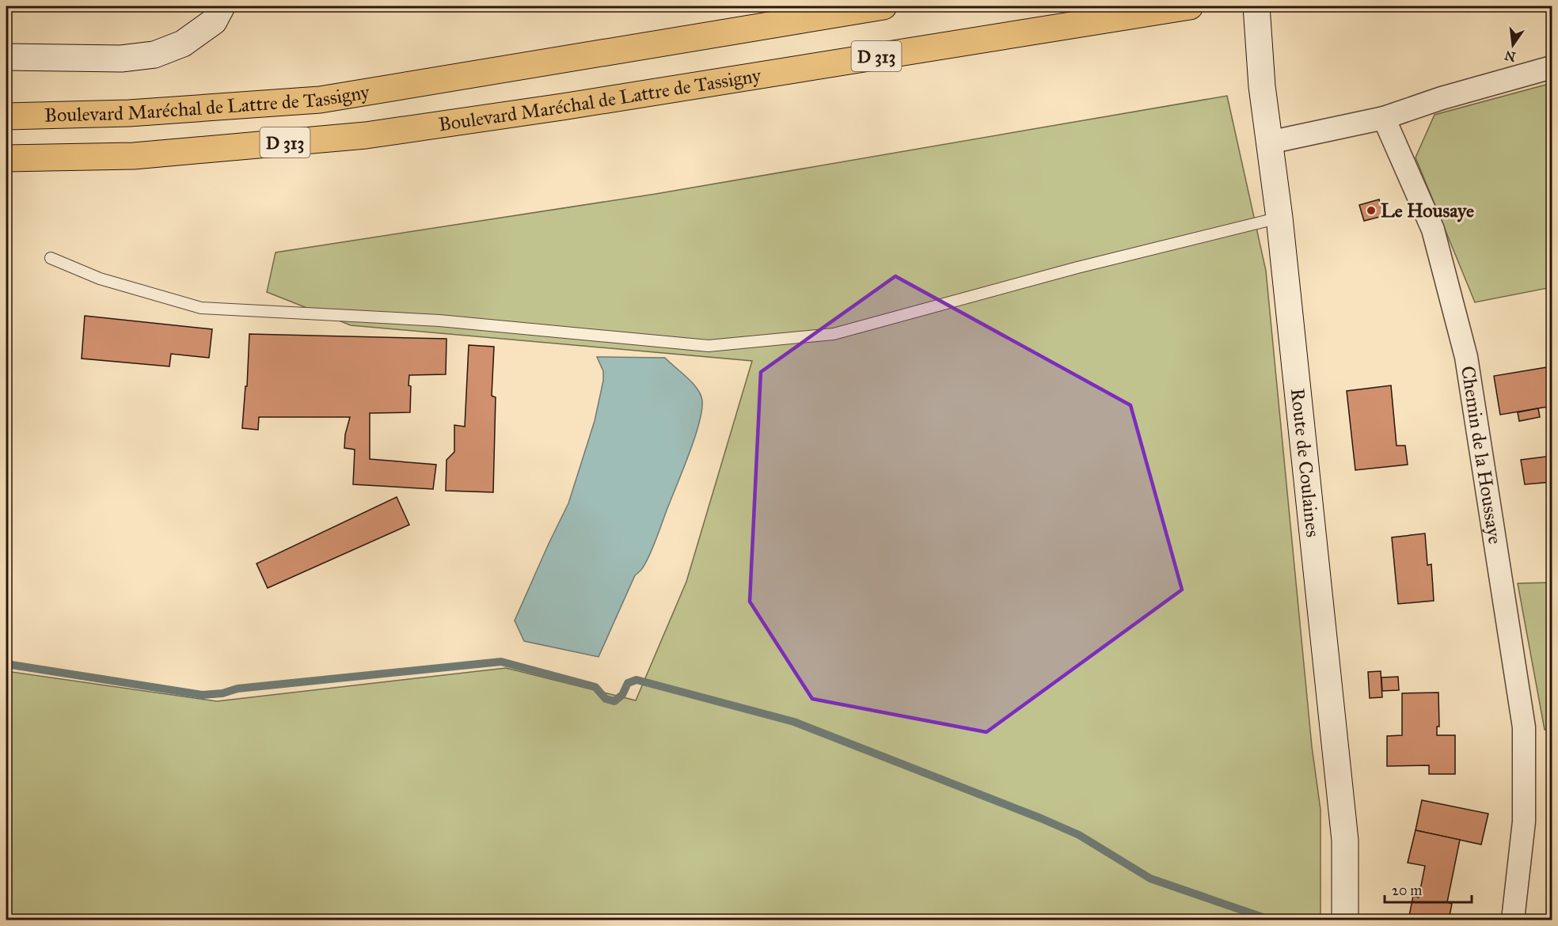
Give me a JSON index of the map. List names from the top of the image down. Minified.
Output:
{"streets":{"highway":["D 313","Boulevard Maréchal de Lattre de Tassigny"],"street":["Chemin de la Houssaye","Route de Coulaines"]},"places":["Le Housaye"],"scale_bar":"20 m","north":"bottom"}
